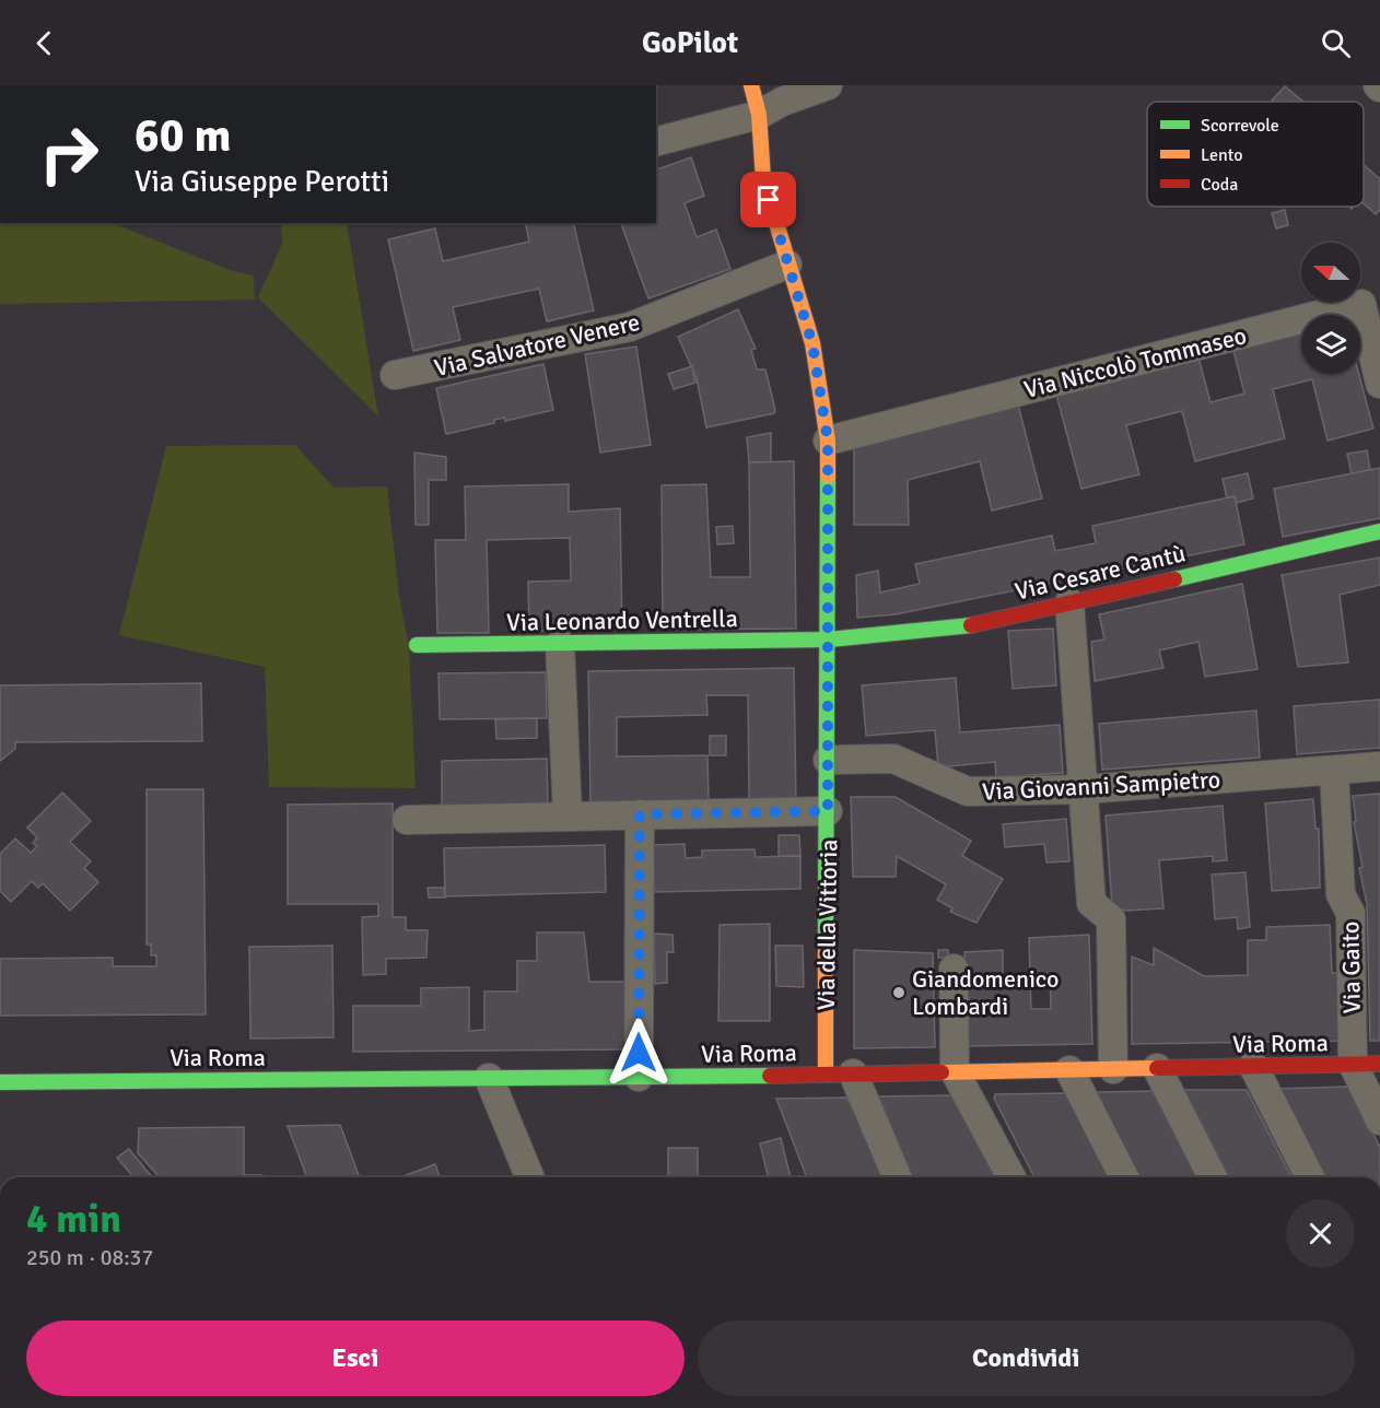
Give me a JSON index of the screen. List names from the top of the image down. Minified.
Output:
{"streets":{"street":["Via Salvatore Venere","Via Niccolò Tommaseo","Via Cesare Cantù","Via Leonardo Ventrella","Via Giovanni Sampietro","Via della Vittoria","Via Gaito","Via Roma"]},"crossings":[["Via Salvatore Venere","Via della Vittoria"],["Via Niccolò Tommaseo","Via della Vittoria"],["Via Cesare Cantù","Via Leonardo Ventrella"],["Via Cesare Cantù","Via della Vittoria"],["Via Leonardo Ventrella","Via della Vittoria"],["Via Giovanni Sampietro","Via della Vittoria"],["Via Giovanni Sampietro","Via Gaito"],["Via della Vittoria","Via Roma"],["Via Gaito","Via Roma"]],"places":["Giandomenico Lombardi"],"legend":["Scorrevole","Lento","Coda"],"north":"left","page":{"header":"GoPilot","turn":["60 m","Via Giuseppe Perotti"],"heading":["4 min","250 m · 08:37"],"buttons":["Esci","Condividi"]}}
